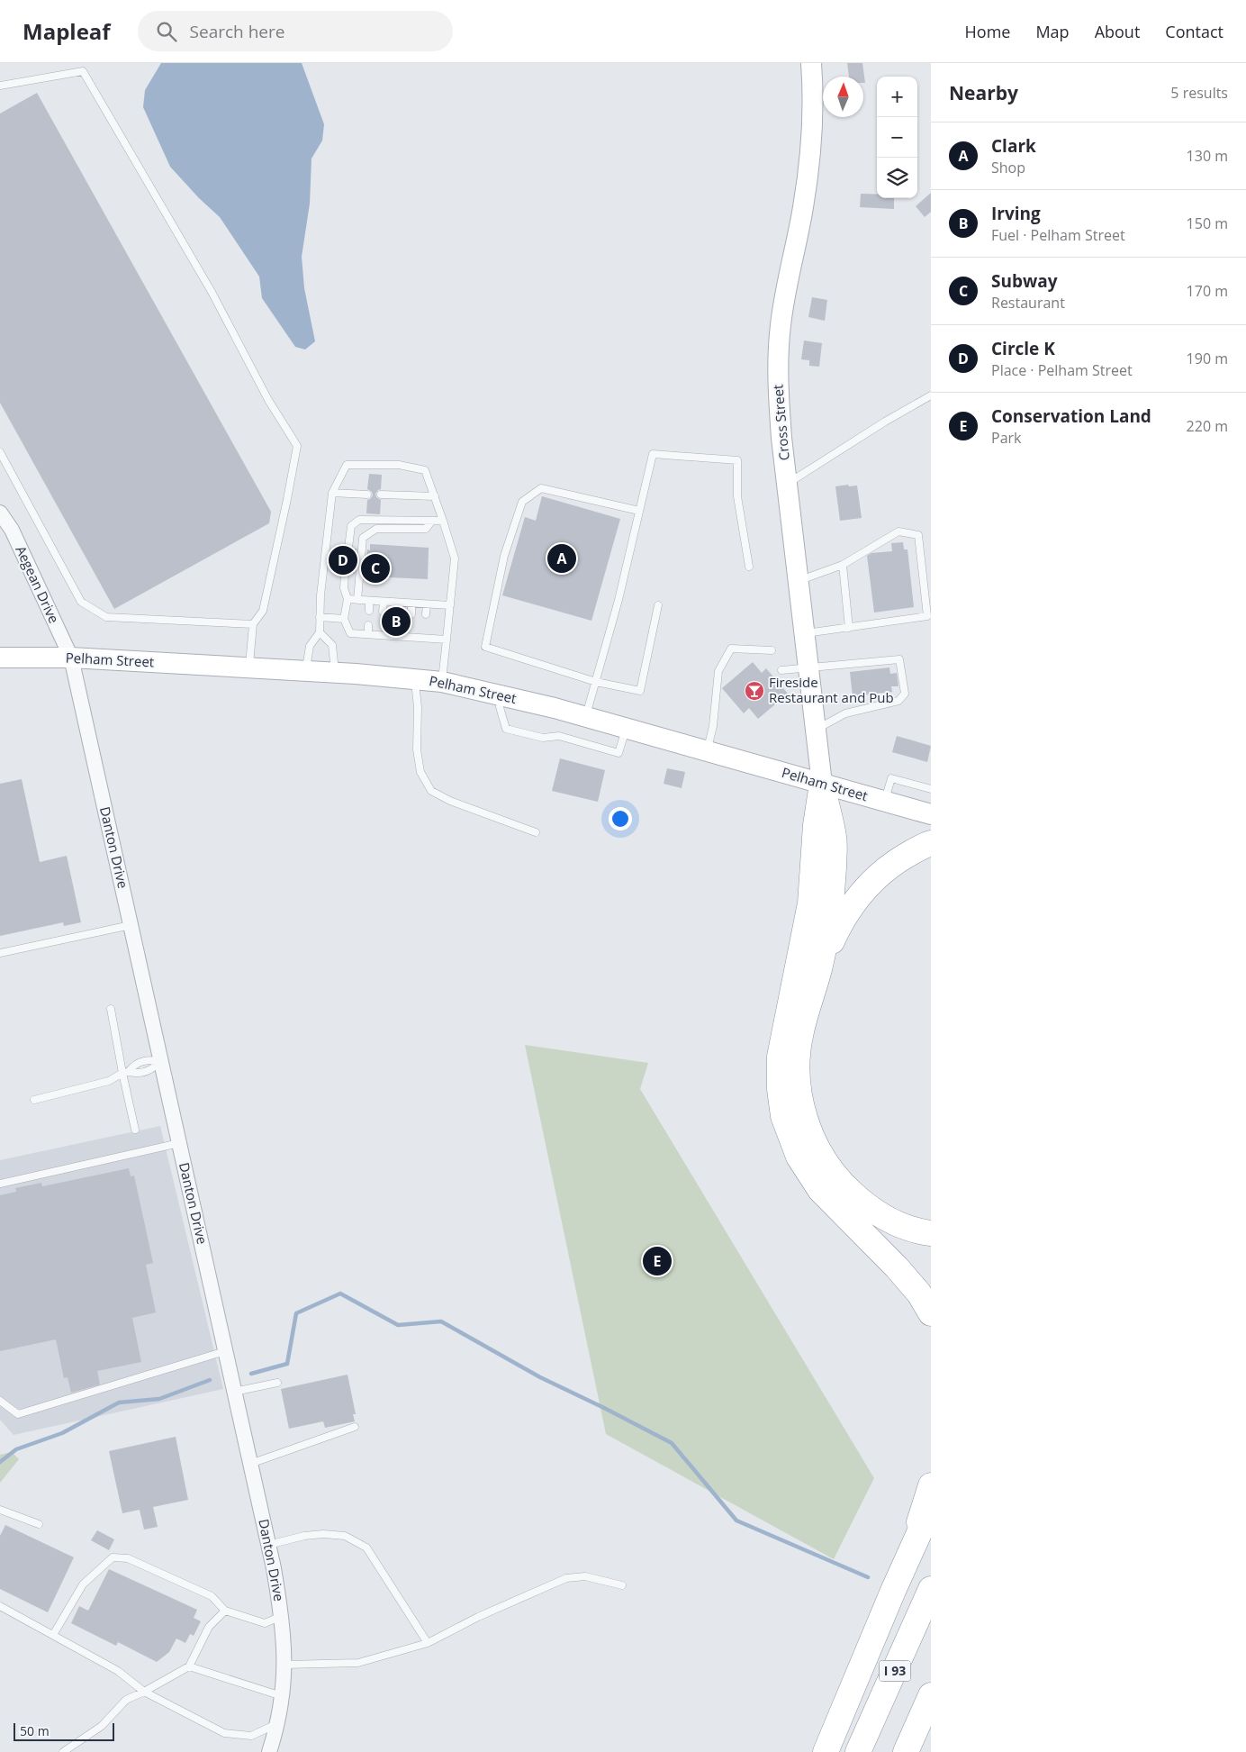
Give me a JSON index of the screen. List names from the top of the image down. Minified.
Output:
{"streets":{"highway":["I 93"],"street":["Cross Street","Aegean Drive","Pelham Street","Danton Drive"]},"crossings":[["Cross Street","Pelham Street"],["Aegean Drive","Pelham Street"],["Aegean Drive","Danton Drive"],["Pelham Street","Danton Drive"]],"places":{"bar":["Fireside Restaurant and Pub"]},"scale_bar":"50 m","north":"top","page":{"header":"Mapleaf","search":"Search here","nav":["Home","Map","About","Contact"],"heading":["Nearby","5 results"],"map_buttons":["+","−"],"list":[{"mark":"A","name":"Clark","note":"Shop","value":"130 m"},{"mark":"B","name":"Irving","note":"Fuel · Pelham Street","value":"150 m"},{"mark":"C","name":"Subway","note":"Restaurant","value":"170 m"},{"mark":"D","name":"Circle K","note":"Place · Pelham Street","value":"190 m"},{"mark":"E","name":"Conservation Land","note":"Park","value":"220 m"}],"pins":["A","D","C","B","E"],"scale":"50 m"}}
